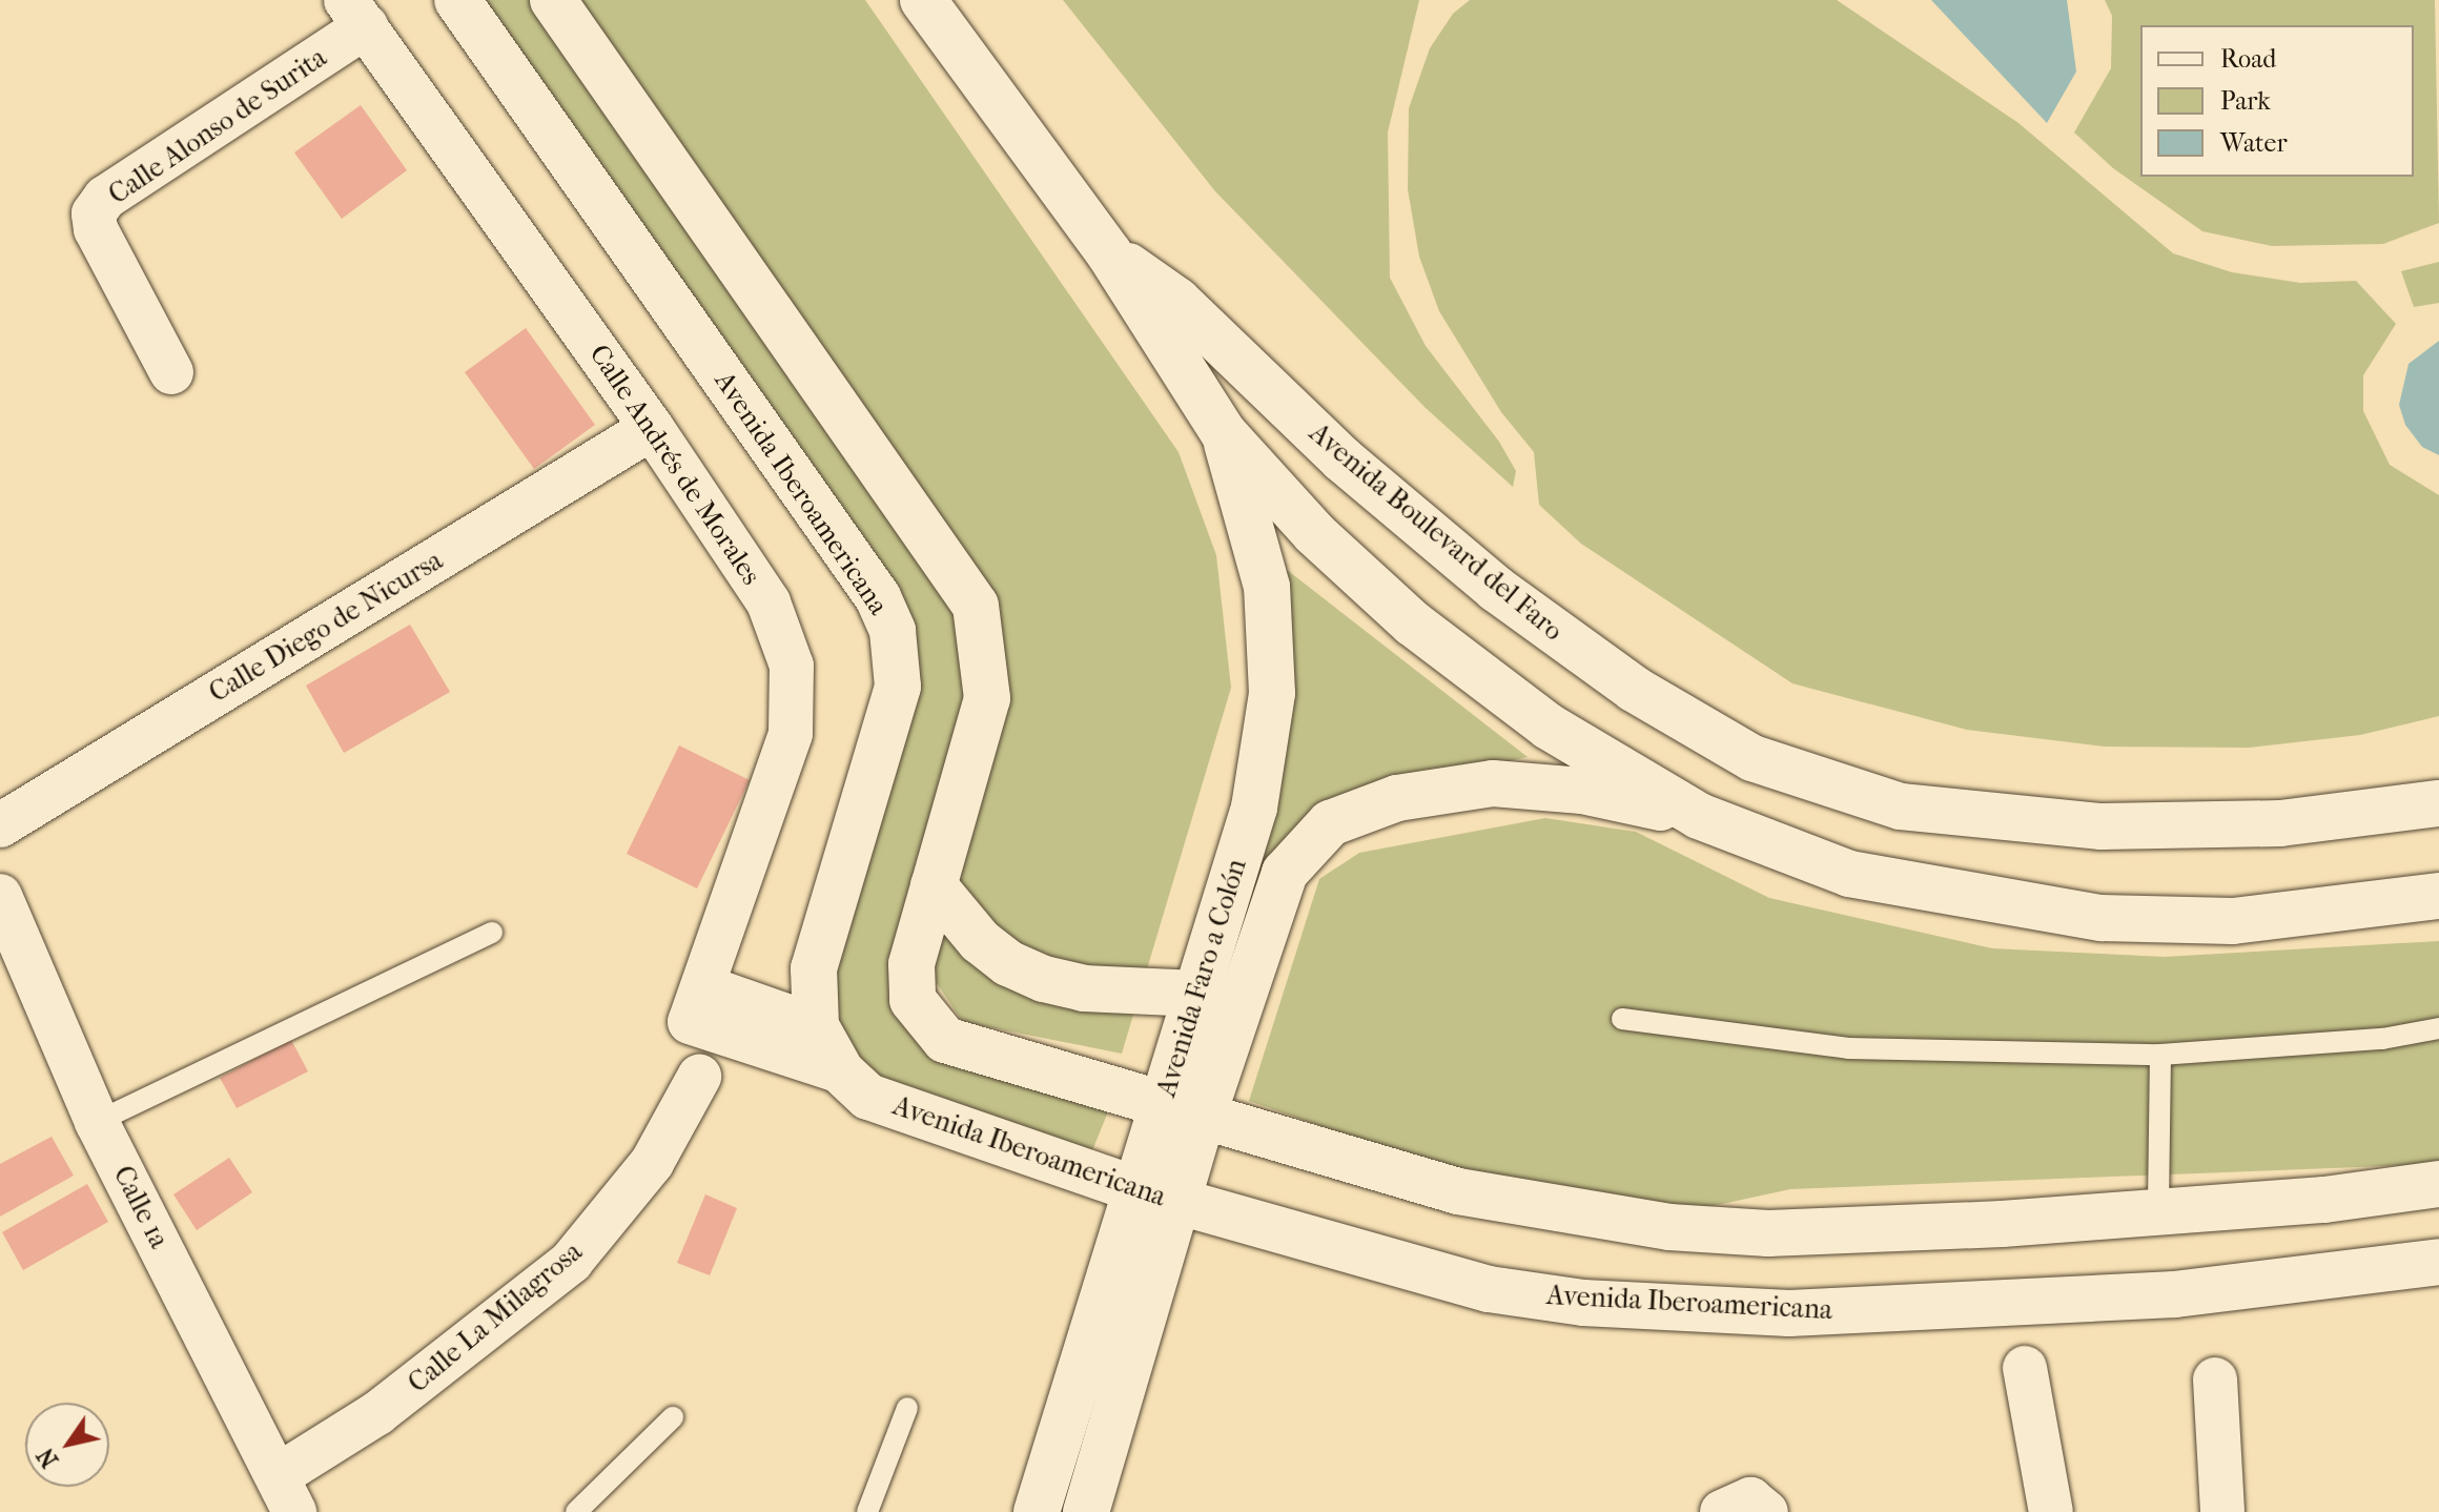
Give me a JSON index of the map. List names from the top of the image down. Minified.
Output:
{"streets":{"street":["Calle Alonso de Surita","Calle Andrés de Morales","Avenida Iberoamericana","Avenida Boulevard del Faro","Calle Diego de Nicursa","Avenida Faro a Colón","Calle 1a","Calle La Milagrosa"]},"crossings":[["Calle Alonso de Surita","Calle Andrés de Morales"],["Calle Andrés de Morales","Calle Diego de Nicursa"],["Avenida Iberoamericana","Avenida Faro a Colón"],["Avenida Boulevard del Faro","Avenida Faro a Colón"],["Calle 1a","Calle La Milagrosa"]],"legend":["Road","Park","Water"],"north":"bottom left"}
